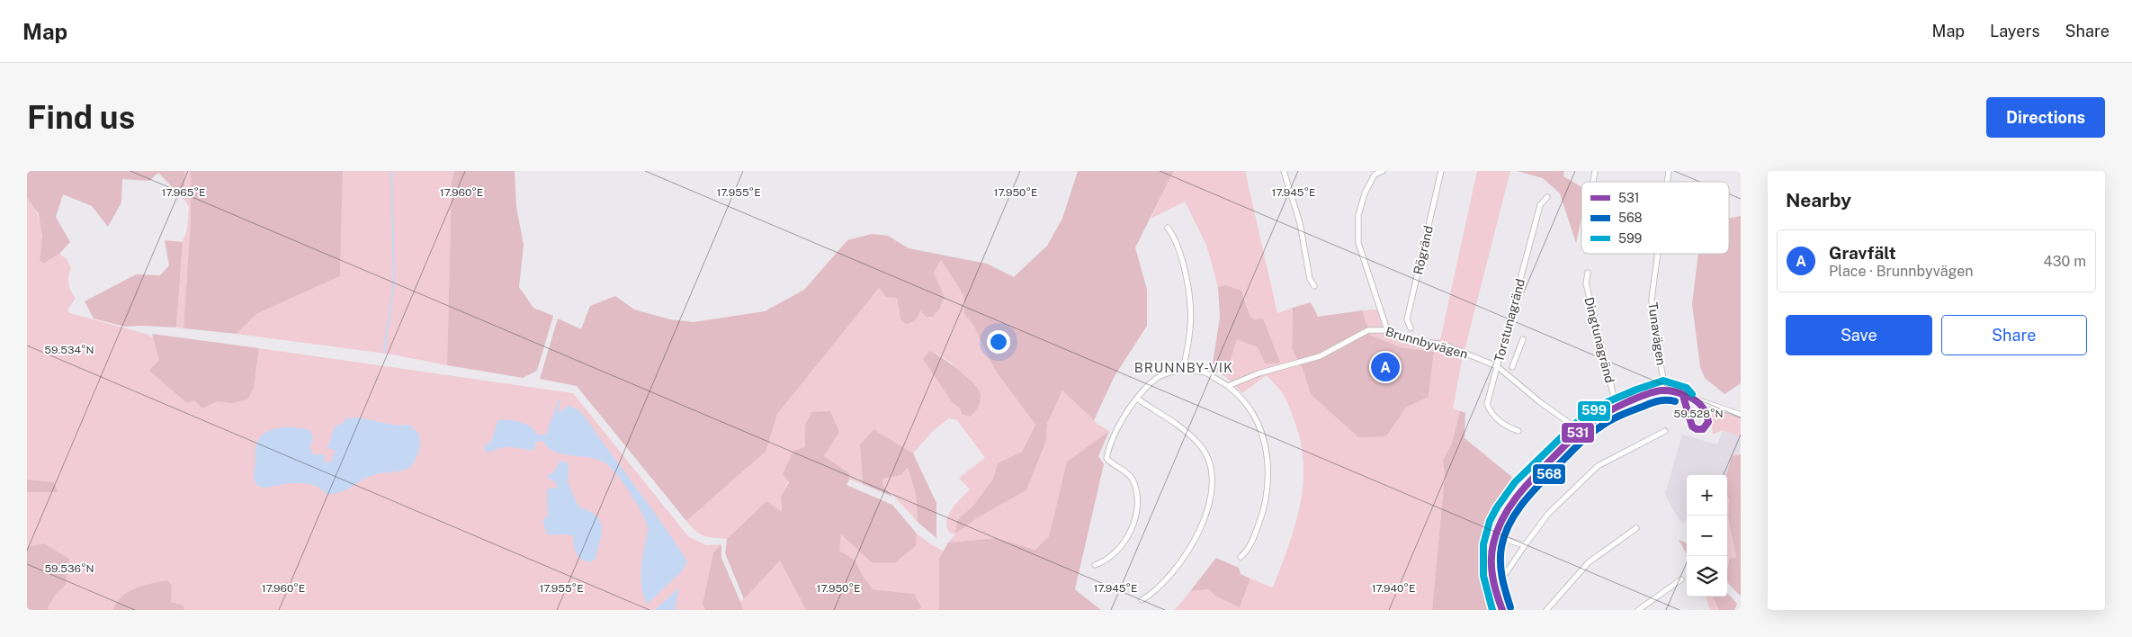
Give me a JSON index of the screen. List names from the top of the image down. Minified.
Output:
{"streets":{"street":["Rögränd","Torstunagränd","Tunavägen","Dingtunagränd","Brunnbyvägen"]},"crossings":[["Torstunagränd","Brunnbyvägen"]],"districts":["BRUNNBY-VIK"],"lines":["transit line 599","transit line 531","transit line 568"],"legend":["531","568","599"],"page":{"header":"Map","nav":["Map","Layers","Share"],"buttons":["Directions",["Save","Share"]],"title":"Find us","heading":"Nearby","list":[{"mark":"A","name":"Gravfält","note":"Place · Brunnbyvägen","value":"430 m"}],"pins":"A","map_buttons":["+","−"]},"coordinates":["17.965°E","17.950°E","17.960°E","17.955°E","17.945°E","59.534°N","59.528°N","59.536°N","17.940°E"]}
